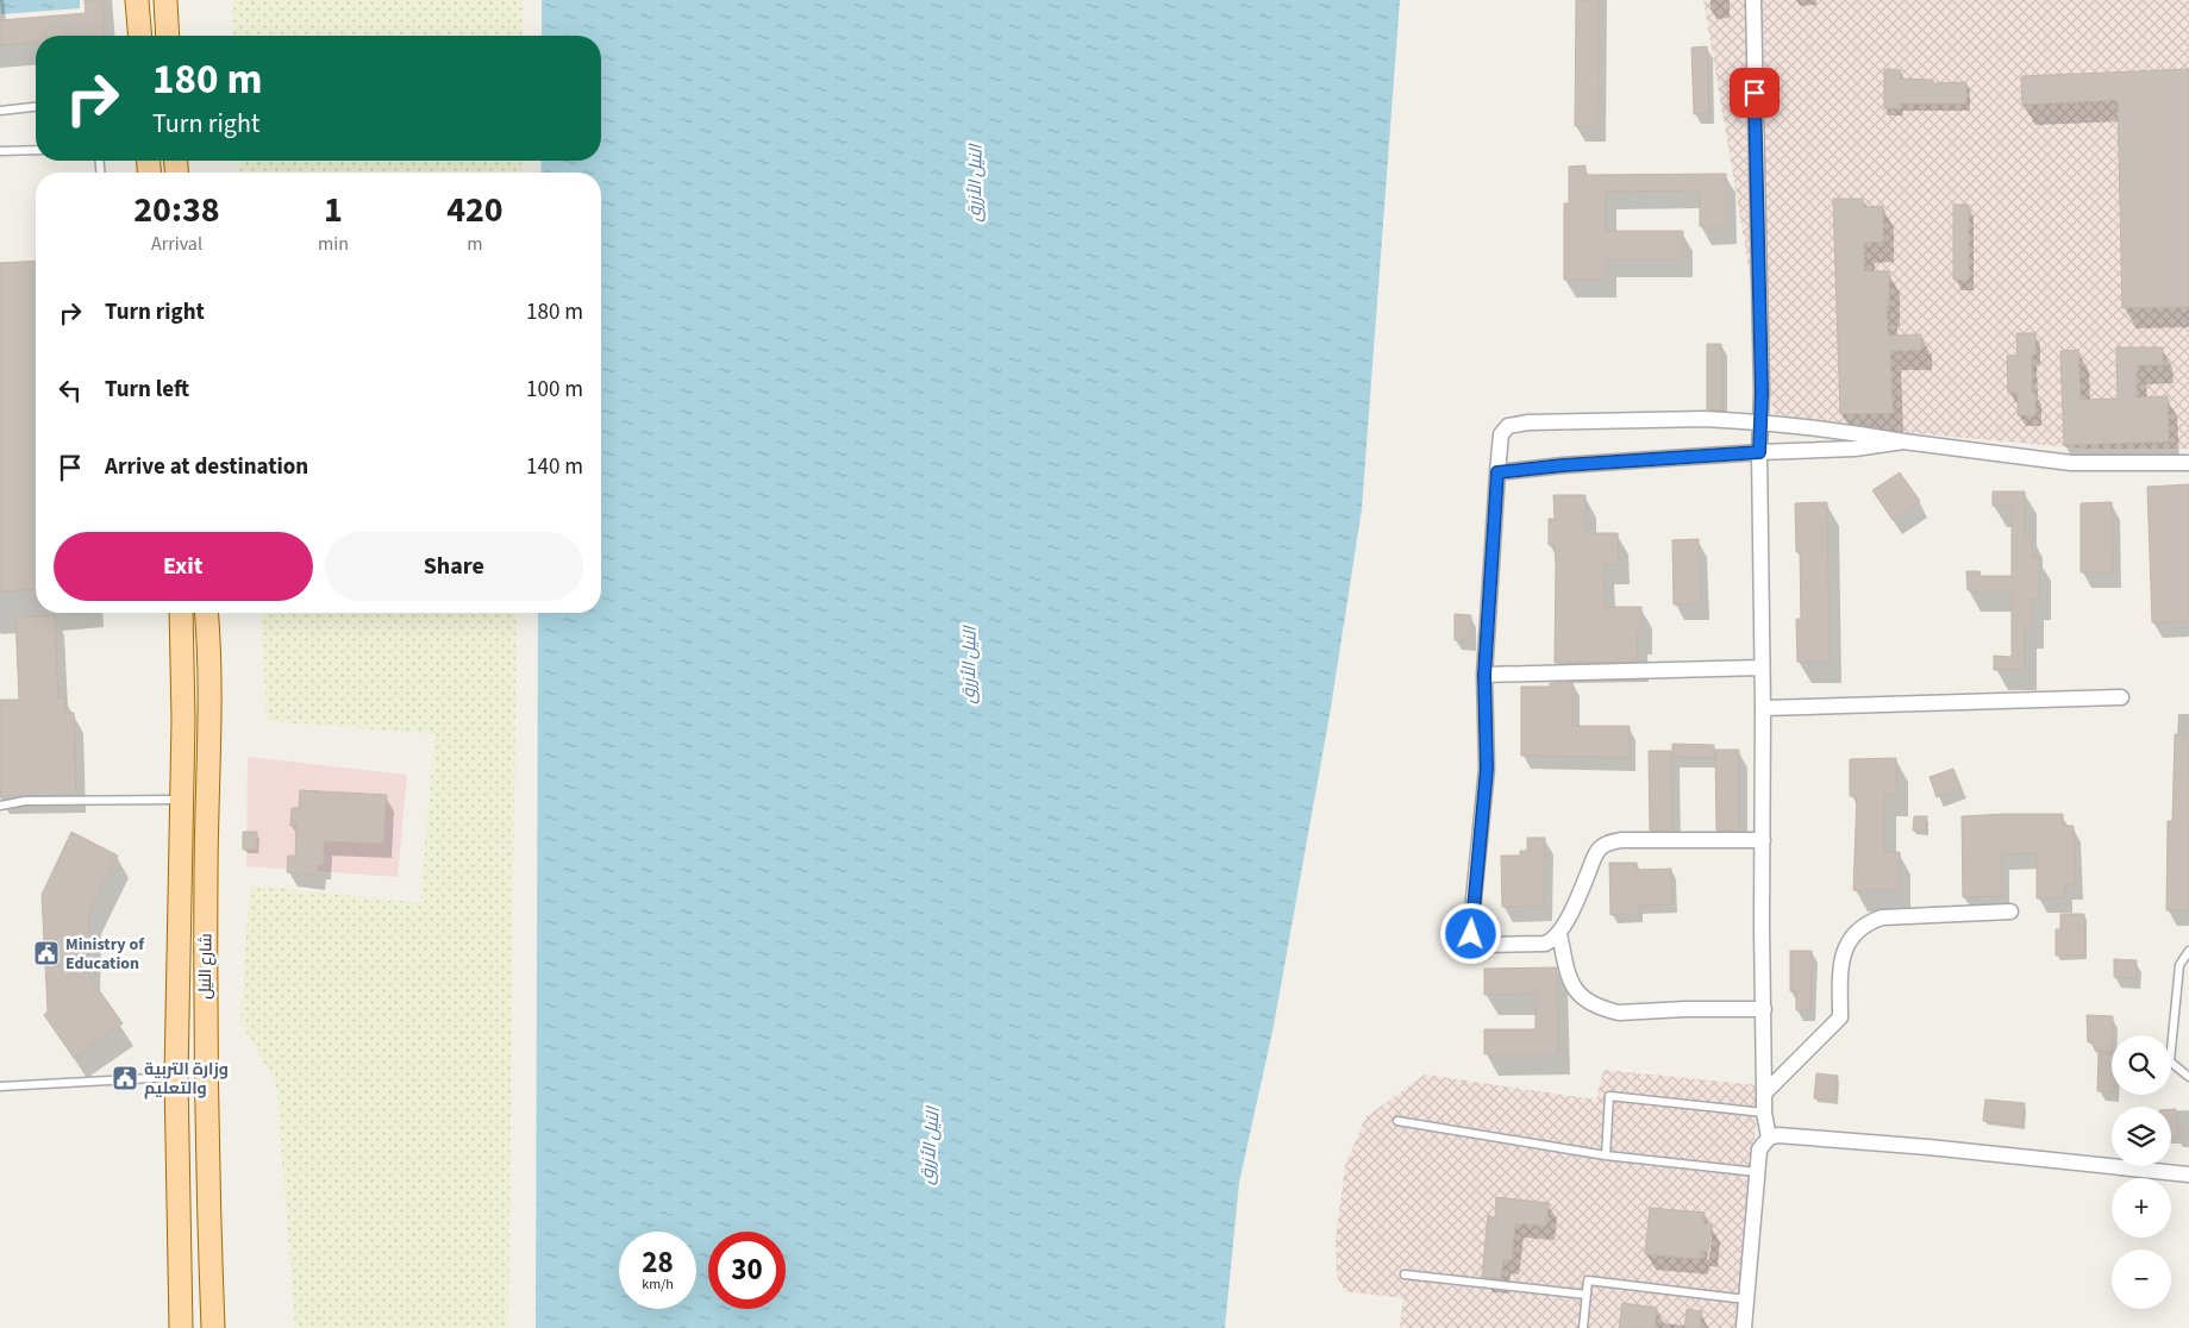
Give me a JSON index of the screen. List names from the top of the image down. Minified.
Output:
{"streets":{"main road":["شارع النيل"]},"water":["النيل الأزرق"],"places":{"public building":["Ministry of Education","وزارة التربية والتعليم"]},"page":{"turn":["180 m","Turn right"],"eta":["20:38","Arrival","1","min","420","m"],"list":[{"name":"Turn right","value":"180 m"},{"name":"Turn left","value":"100 m"},{"name":"Arrive at destination","value":"140 m"}],"buttons":["Exit","Share"],"map_buttons":["+","−"],"speed":"28 km/h","limit":"30"}}
